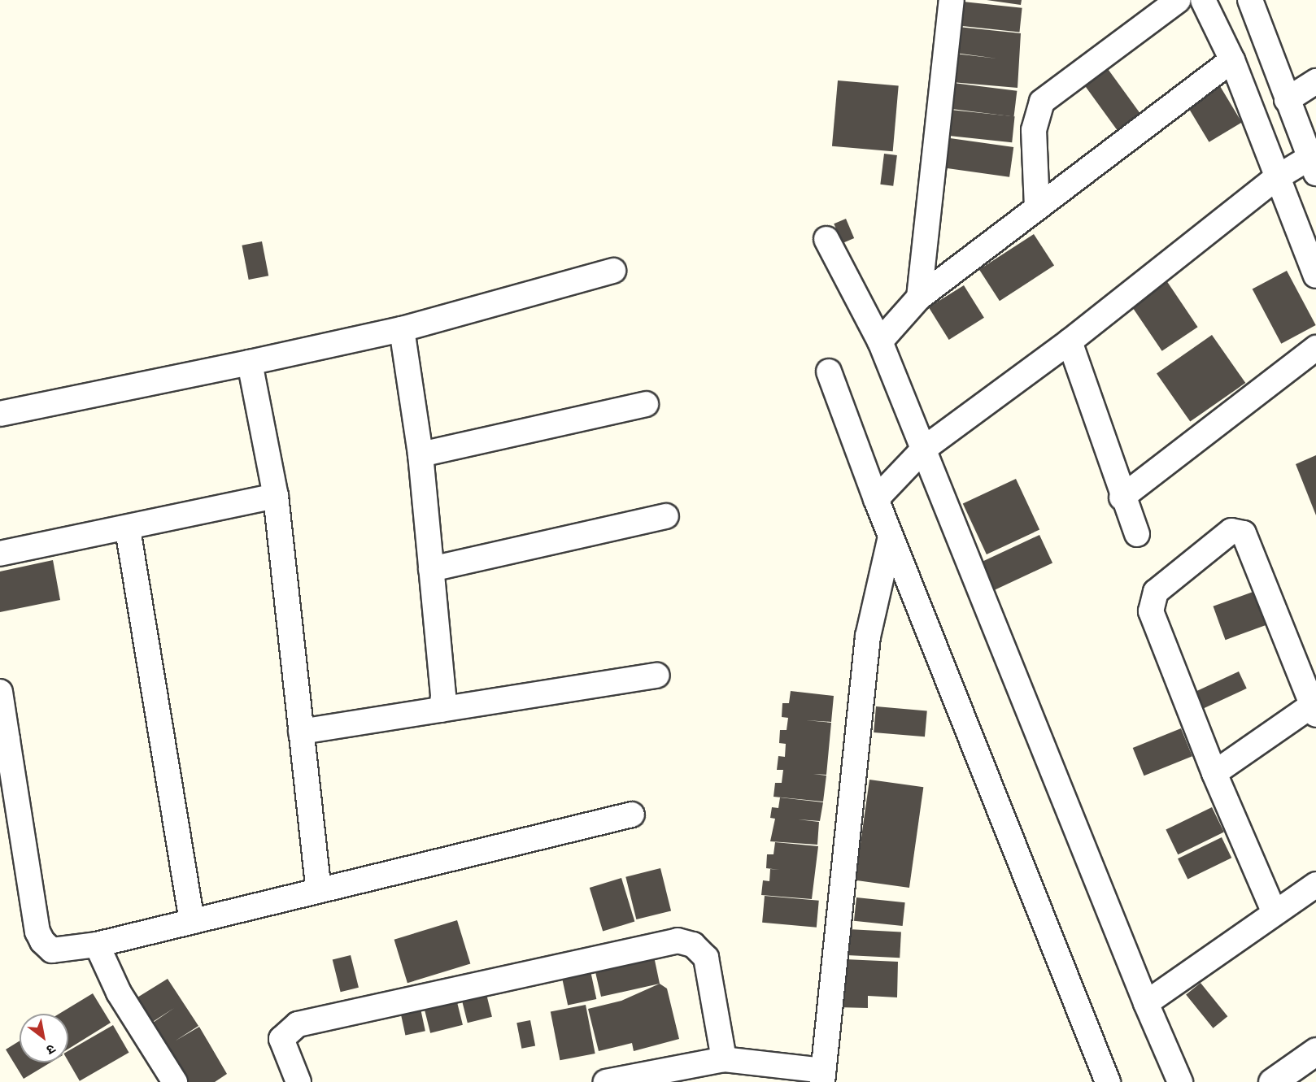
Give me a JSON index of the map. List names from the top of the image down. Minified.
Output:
{"north":"bottom right"}
